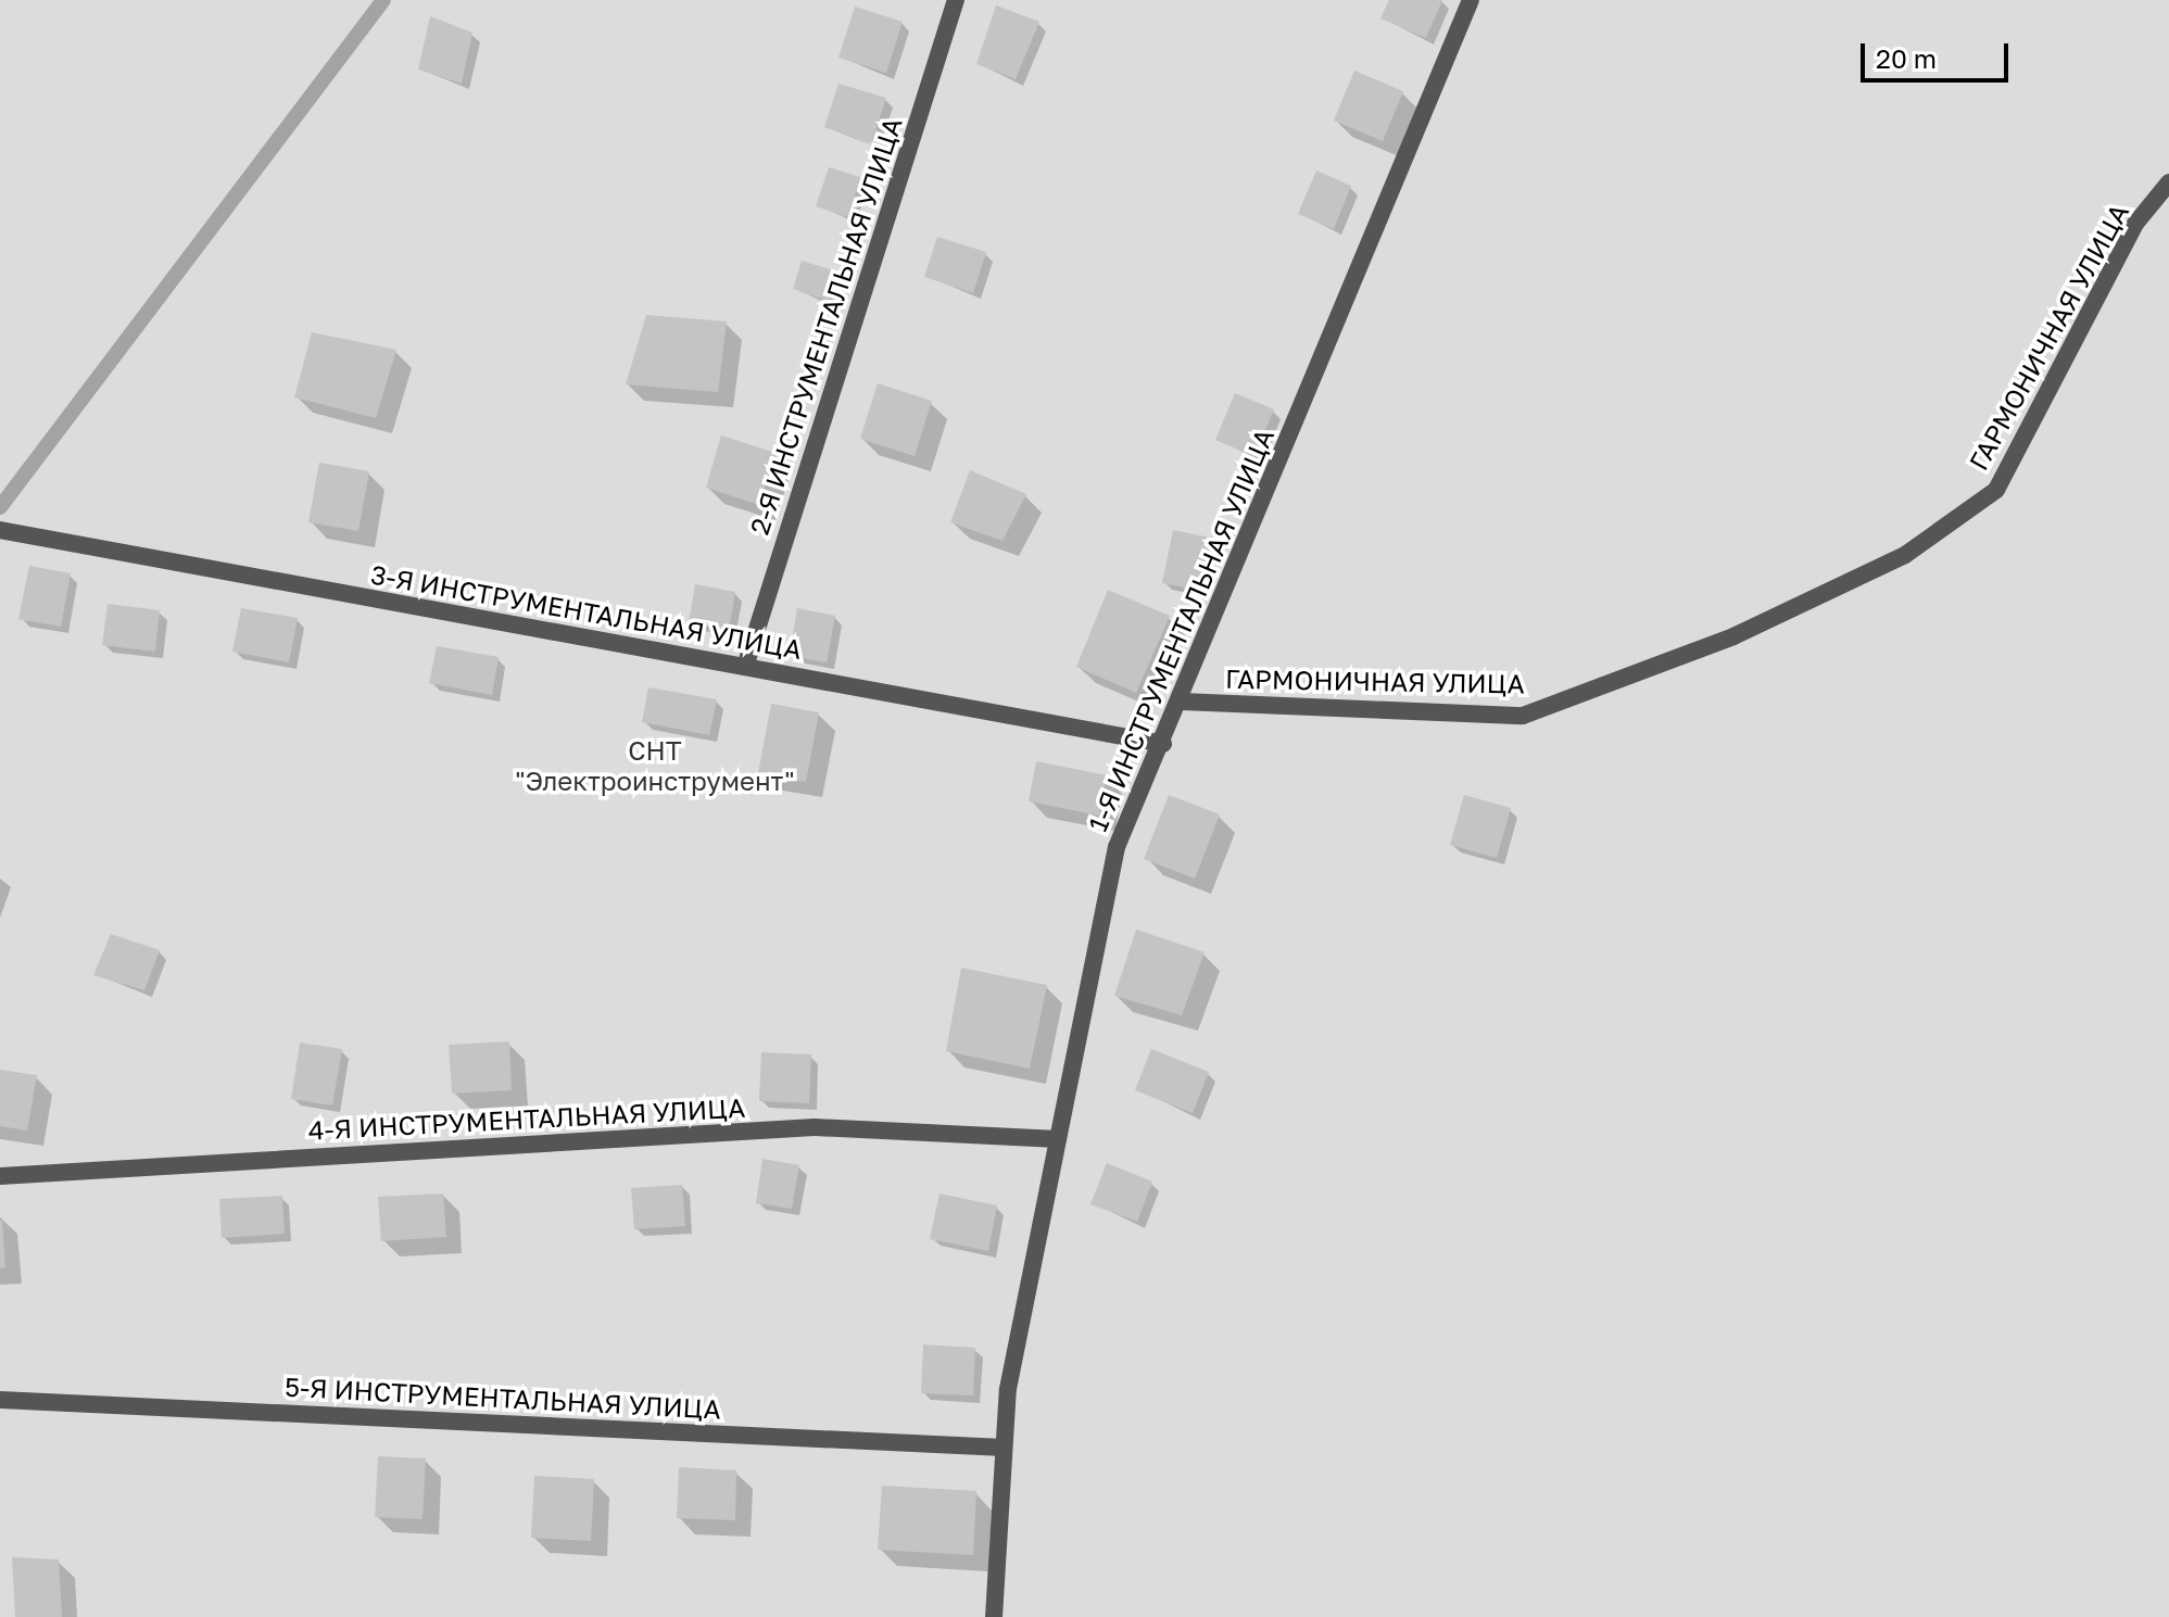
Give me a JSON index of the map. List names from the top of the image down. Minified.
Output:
{"streets":{"street":["2-Я ИНСТРУМЕНТАЛЬНАЯ УЛИЦА","ГАРМОНИЧНАЯ УЛИЦА","3-Я ИНСТРУМЕНТАЛЬНАЯ УЛИЦА","1-Я ИНСТРУМЕНТАЛЬНАЯ УЛИЦА","4-Я ИНСТРУМЕНТАЛЬНАЯ УЛИЦА","5-Я ИНСТРУМЕНТАЛЬНАЯ УЛИЦА"]},"crossings":[["2-Я ИНСТРУМЕНТАЛЬНАЯ УЛИЦА","3-Я ИНСТРУМЕНТАЛЬНАЯ УЛИЦА"],["ГАРМОНИЧНАЯ УЛИЦА","1-Я ИНСТРУМЕНТАЛЬНАЯ УЛИЦА"],["3-Я ИНСТРУМЕНТАЛЬНАЯ УЛИЦА","1-Я ИНСТРУМЕНТАЛЬНАЯ УЛИЦА"],["1-Я ИНСТРУМЕНТАЛЬНАЯ УЛИЦА","4-Я ИНСТРУМЕНТАЛЬНАЯ УЛИЦА"],["1-Я ИНСТРУМЕНТАЛЬНАЯ УЛИЦА","5-Я ИНСТРУМЕНТАЛЬНАЯ УЛИЦА"]],"parks":["СНТ \"Электроинструмент\""],"scale_bar":"20 m"}
